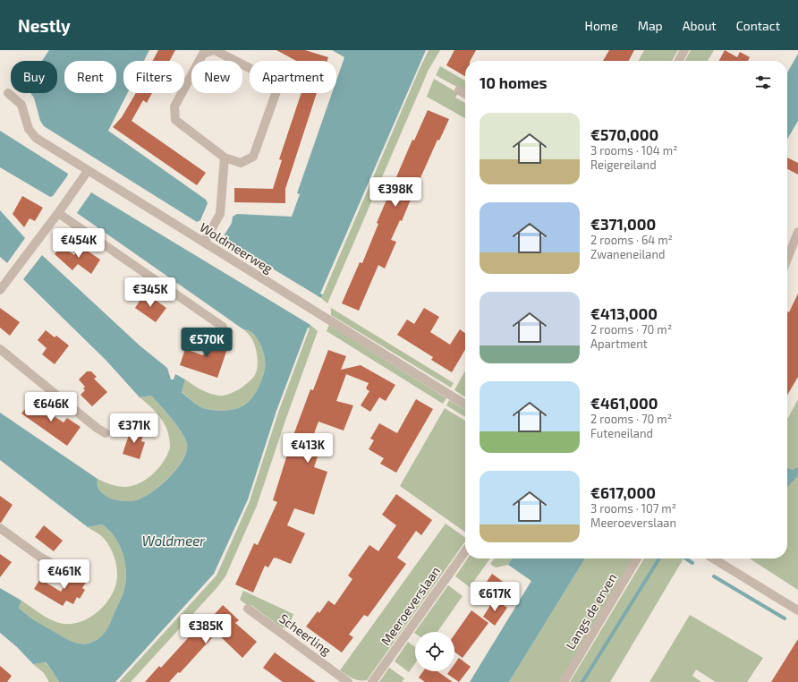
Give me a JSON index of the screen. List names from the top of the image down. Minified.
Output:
{"streets":{"street":["Woldmeerweg","Meeroeverslaan","Langs de erven","Scheerling"]},"water":["Woldmeer"],"page":{"header":"Nestly","nav":["Home","Map","About","Contact"],"chip":["Buy","Rent","Filters","New","Apartment"],"heading":"10 homes","list":[{"name":"€570,000","note":"3 rooms · 104 m² · Reigereiland"},{"name":"€371,000","note":"2 rooms · 64 m² · Zwaneneiland"},{"name":"€413,000","note":"2 rooms · 70 m² · Apartment"},{"name":"€461,000","note":"2 rooms · 70 m² · Futeneiland"},{"name":"€617,000","note":"3 rooms · 107 m² · Meeroeverslaan"}],"price":["€398K","€454K","€345K","€570K","€646K","€371K","€413K","€461K","€617K","€385K"]}}
